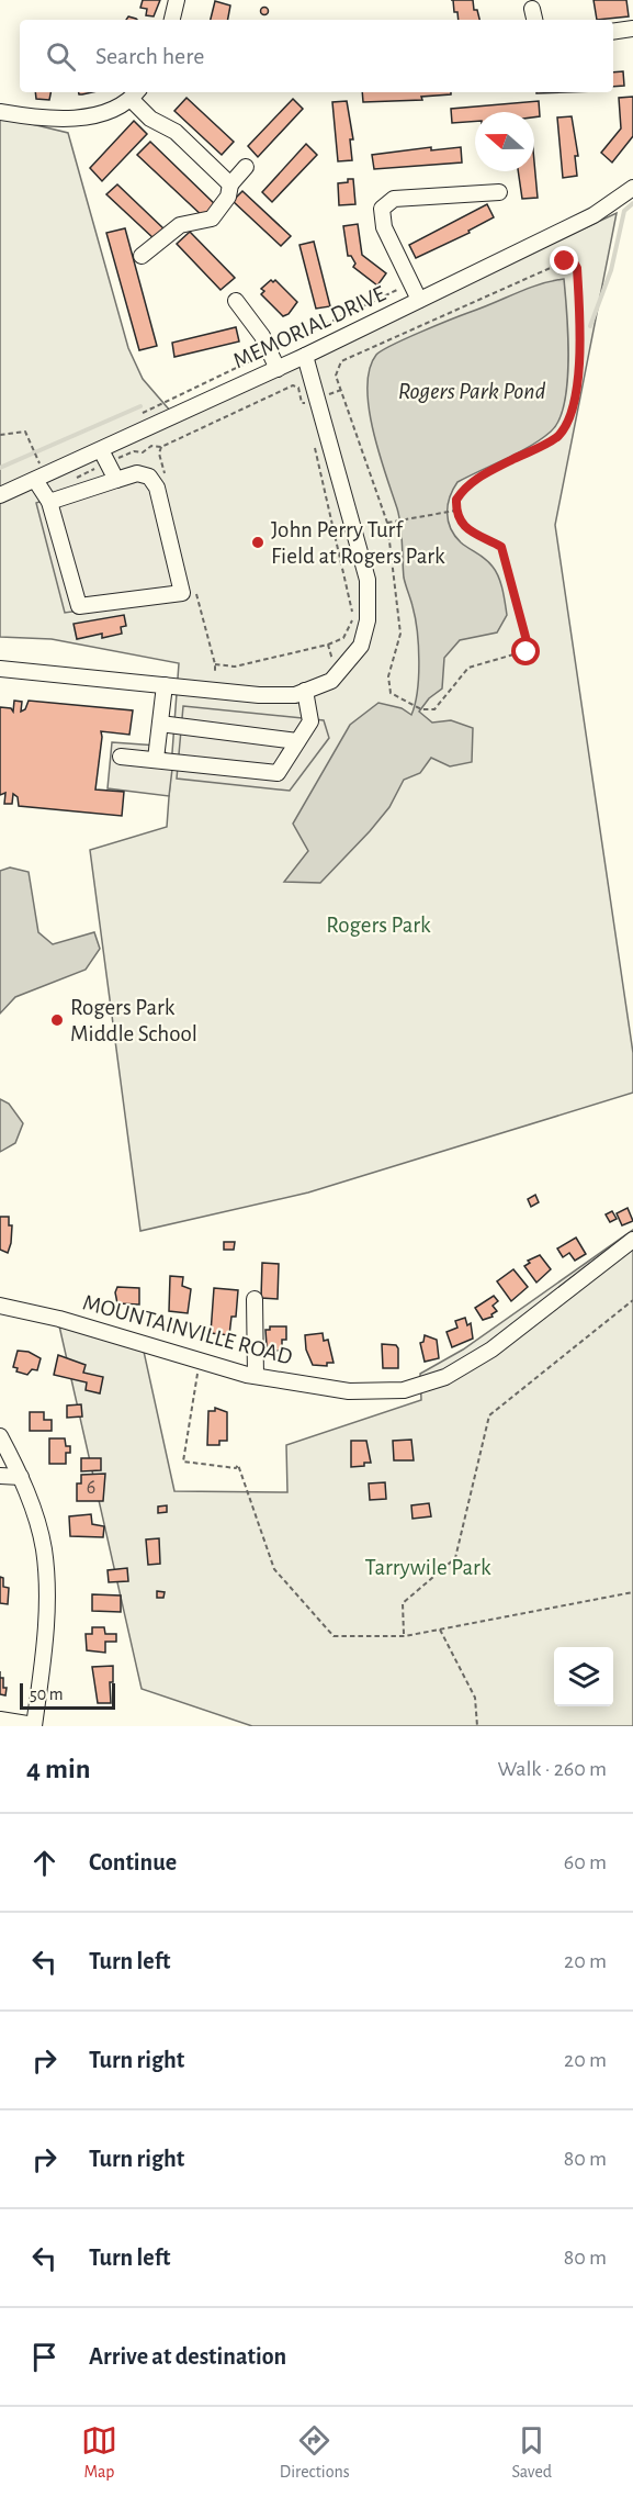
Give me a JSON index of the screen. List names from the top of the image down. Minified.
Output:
{"streets":{"street":["MEMORIAL DRIVE","MOUNTAINVILLE ROAD"]},"water":["Rogers Park Pond"],"parks":["Rogers Park","Tarrywile Park"],"places":["John Perry Turf Field at Rogers Park","Rogers Park Middle School"],"house_numbers":["6"],"scale_bar":"50 m","north":"left","page":{"search":"Search here","scale":"50 m","heading":["4 min","Walk · 260 m"],"list":[["Continue","60 m"],["Turn left","20 m"],["Turn right","20 m"],["Turn right","80 m"],["Turn left","80 m"],"Arrive at destination"],"nav":["Map","Directions","Saved"]}}
